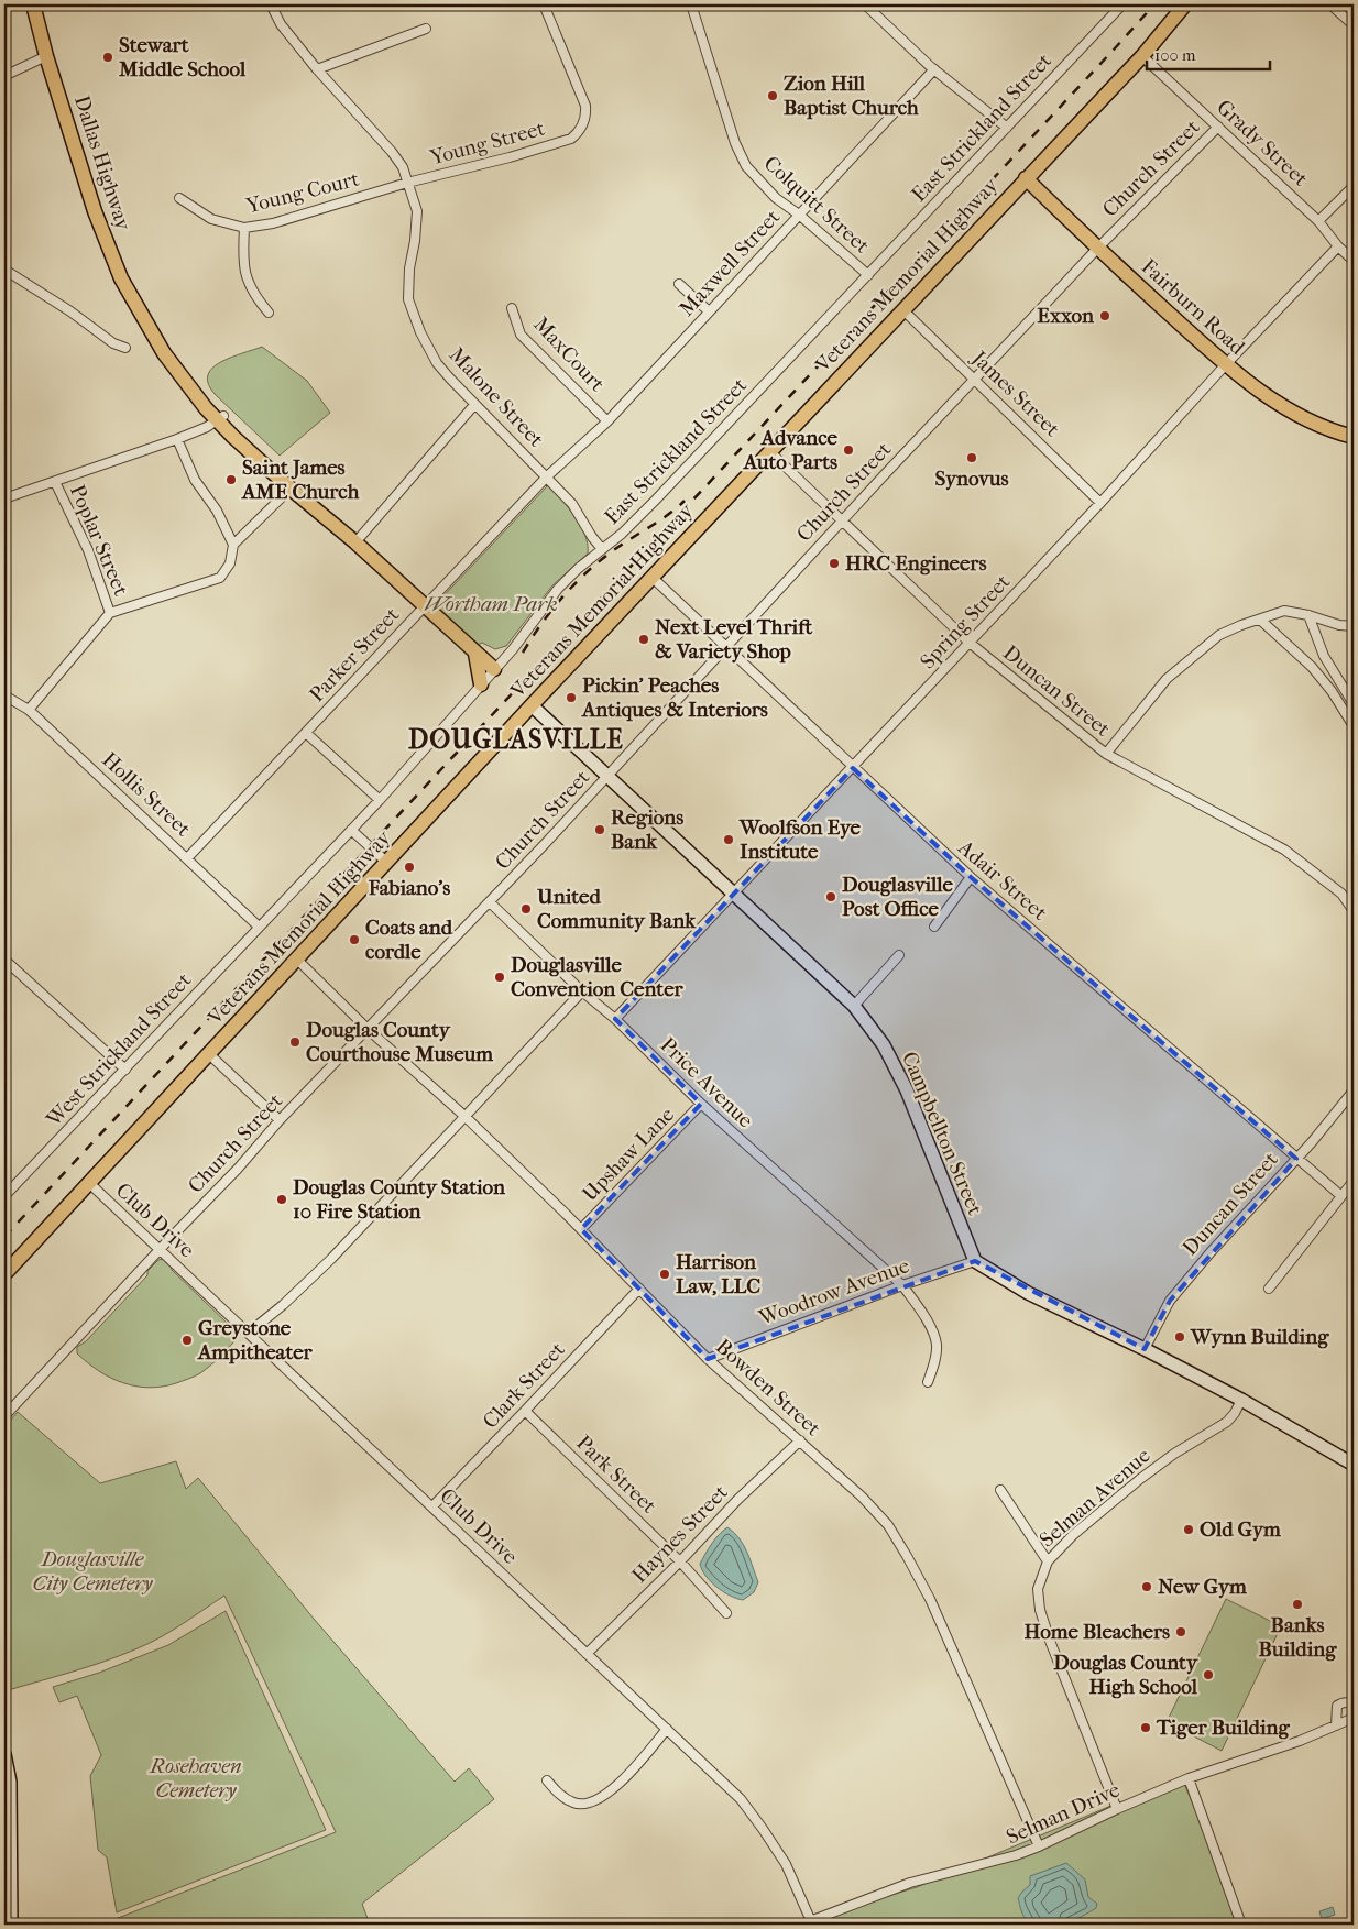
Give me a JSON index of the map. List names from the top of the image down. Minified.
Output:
{"streets":{"main road":["Dallas Highway","Veterans Memorial Highway","Fairburn Road","Campbellton Street"],"street":["East Strickland Street","Young Street","Grady Street","Church Street","Young Court","Colquitt Street","Maxwell Street","MaxCourt","James Street","Malone Street","Poplar Street","Spring Street","Parker Street","Duncan Street","Hollis Street","Adair Street","West Strickland Street","Price Avenue","Upshaw Lane","Club Drive","Woodrow Avenue","Clark Street","Bowden Street","Park Street","Selman Avenue","Haynes Street","Selman Drive"]},"crossings":[["East Strickland Street","Dallas Highway"],["East Strickland Street","Colquitt Street"],["East Strickland Street","Malone Street"],["East Strickland Street","Hollis Street"],["East Strickland Street","West Strickland Street"],["Young Street","Young Court"],["Young Street","Malone Street"],["Grady Street","Church Street"],["Grady Street","Veterans Memorial Highway"],["Grady Street","Spring Street"],["Dallas Highway","Parker Street"],["Church Street","Fairburn Road"],["Church Street","James Street"],["Church Street","Duncan Street"],["Church Street","Adair Street"],["Church Street","Price Avenue"],["Church Street","Campbellton Street"],["Church Street","Club Drive"],["Church Street","Bowden Street"],["Young Court","Malone Street"],["Colquitt Street","Maxwell Street"],["Maxwell Street","MaxCourt"],["Maxwell Street","Malone Street"],["Maxwell Street","Parker Street"],["Veterans Memorial Highway","Fairburn Road"],["Veterans Memorial Highway","James Street"],["Veterans Memorial Highway","Duncan Street"],["Veterans Memorial Highway","Adair Street"],["Veterans Memorial Highway","Campbellton Street"],["Veterans Memorial Highway","Club Drive"],["Veterans Memorial Highway","Bowden Street"],["Fairburn Road","Spring Street"],["James Street","Spring Street"],["Malone Street","Parker Street"],["Spring Street","Duncan Street"],["Spring Street","Adair Street"],["Spring Street","Price Avenue"],["Spring Street","Campbellton Street"],["Parker Street","Hollis Street"],["Duncan Street","Adair Street"],["Hollis Street","West Strickland Street"],["Price Avenue","Upshaw Lane"],["Price Avenue","Woodrow Avenue"],["Campbellton Street","Woodrow Avenue"],["Upshaw Lane","Bowden Street"],["Club Drive","Clark Street"],["Club Drive","Haynes Street"],["Club Drive","Selman Drive"],["Woodrow Avenue","Bowden Street"],["Clark Street","Bowden Street"],["Clark Street","Park Street"],["Bowden Street","Haynes Street"],["Bowden Street","Selman Drive"],["Park Street","Haynes Street"],["Selman Avenue","Selman Drive"]],"districts":["DOUGLASVILLE"],"parks":["Wortham Park","Douglasville City Cemetery","Rosehaven Cemetery"],"places":["Stewart Middle School","Zion Hill Baptist Church","Exxon","Advance Auto Parts","Synovus","Saint James AME Church","HRC Engineers","Next Level Thrift & Variety Shop","Pickin' Peaches Antiques & Interiors","Regions Bank","Woolfson Eye Institute","Fabiano's","Douglasville Post Office","United Community Bank","Coats and cordle","Douglasville Convention Center","Douglas County Courthouse Museum","Douglas County Station 10 Fire Station","Harrison Law, LLC","Wynn Building","Greystone Ampitheater","Old Gym","New Gym","Banks Building","Home Bleachers","Douglas County High School","Tiger Building"],"scale_bar":"100 m"}
